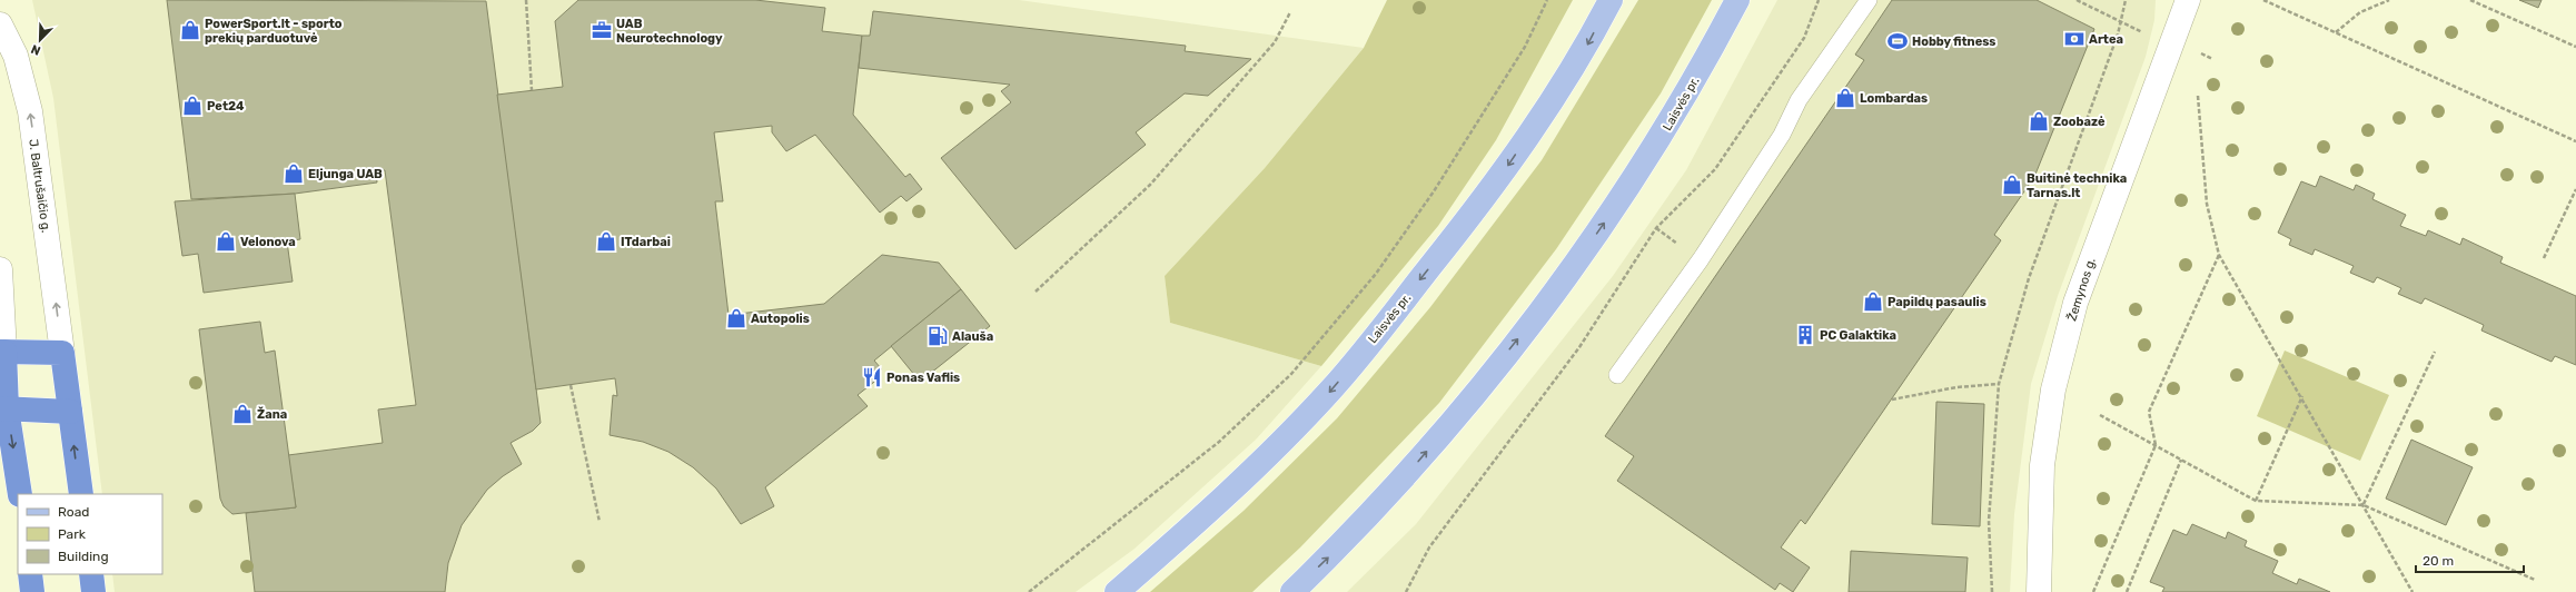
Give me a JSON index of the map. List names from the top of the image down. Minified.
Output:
{"streets":{"main road":["Laisvės pr."],"street":["J. Baltrušaičio g.","Žemynos g."]},"one_way":["J. Baltrušaičio g."],"places":{"shop":["PowerSport.lt - sporto prekių parduotuvė","Lombardas","Pet24","Zoobazė","Eljunga UAB","Buitinė technika Tarnas.lt","Velonova","ITdarbai","Papildų pasaulis","Autopolis","Žana"],"office":["UAB Neurotechnology"],"bank":["Artea"],"sports":["Hobby fitness"],"building":["PC Galaktika"],"fuel station":["Alauša"],"restaurant":["Ponas Vaflis"]},"legend":["Road","Park","Building"],"scale_bar":"20 m","north":"bottom left"}
